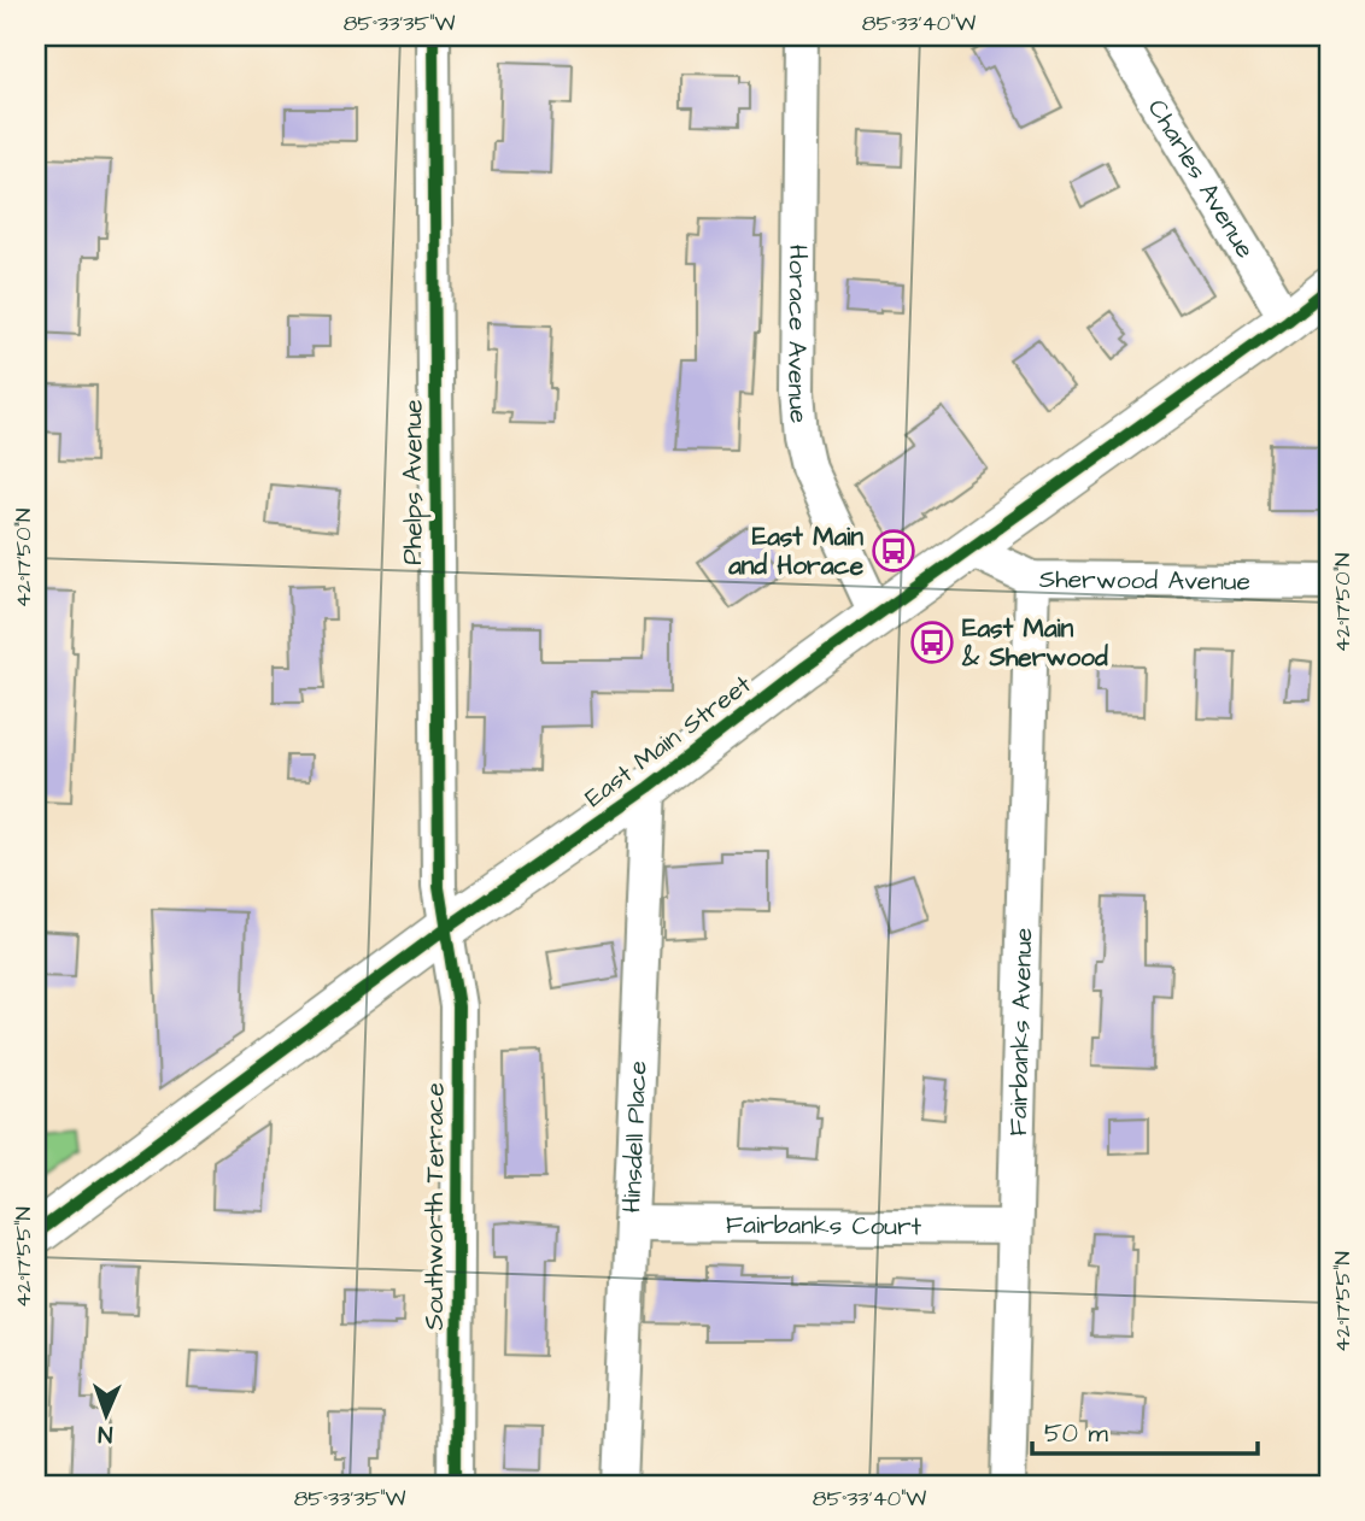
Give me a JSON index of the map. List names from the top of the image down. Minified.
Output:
{"streets":{"street":["Charles Avenue","Horace Avenue","Phelps Avenue","Sherwood Avenue","East Main Street","Fairbanks Avenue","Hinsdell Place","Southworth Terrace","Fairbanks Court"]},"crossings":[["Charles Avenue","East Main Street"],["Horace Avenue","East Main Street"],["Phelps Avenue","East Main Street"],["Phelps Avenue","Southworth Terrace"],["Sherwood Avenue","East Main Street"],["Sherwood Avenue","Fairbanks Avenue"],["East Main Street","Hinsdell Place"],["East Main Street","Southworth Terrace"],["Fairbanks Avenue","Fairbanks Court"],["Hinsdell Place","Fairbanks Court"]],"places":{"bus stop":["East Main and Horace","East Main & Sherwood"]},"scale_bar":"50 m","north":"bottom","coordinates":["85°33'35\"W","85°33'40\"W","42°17'50\"N","42°17'55\"N"]}
